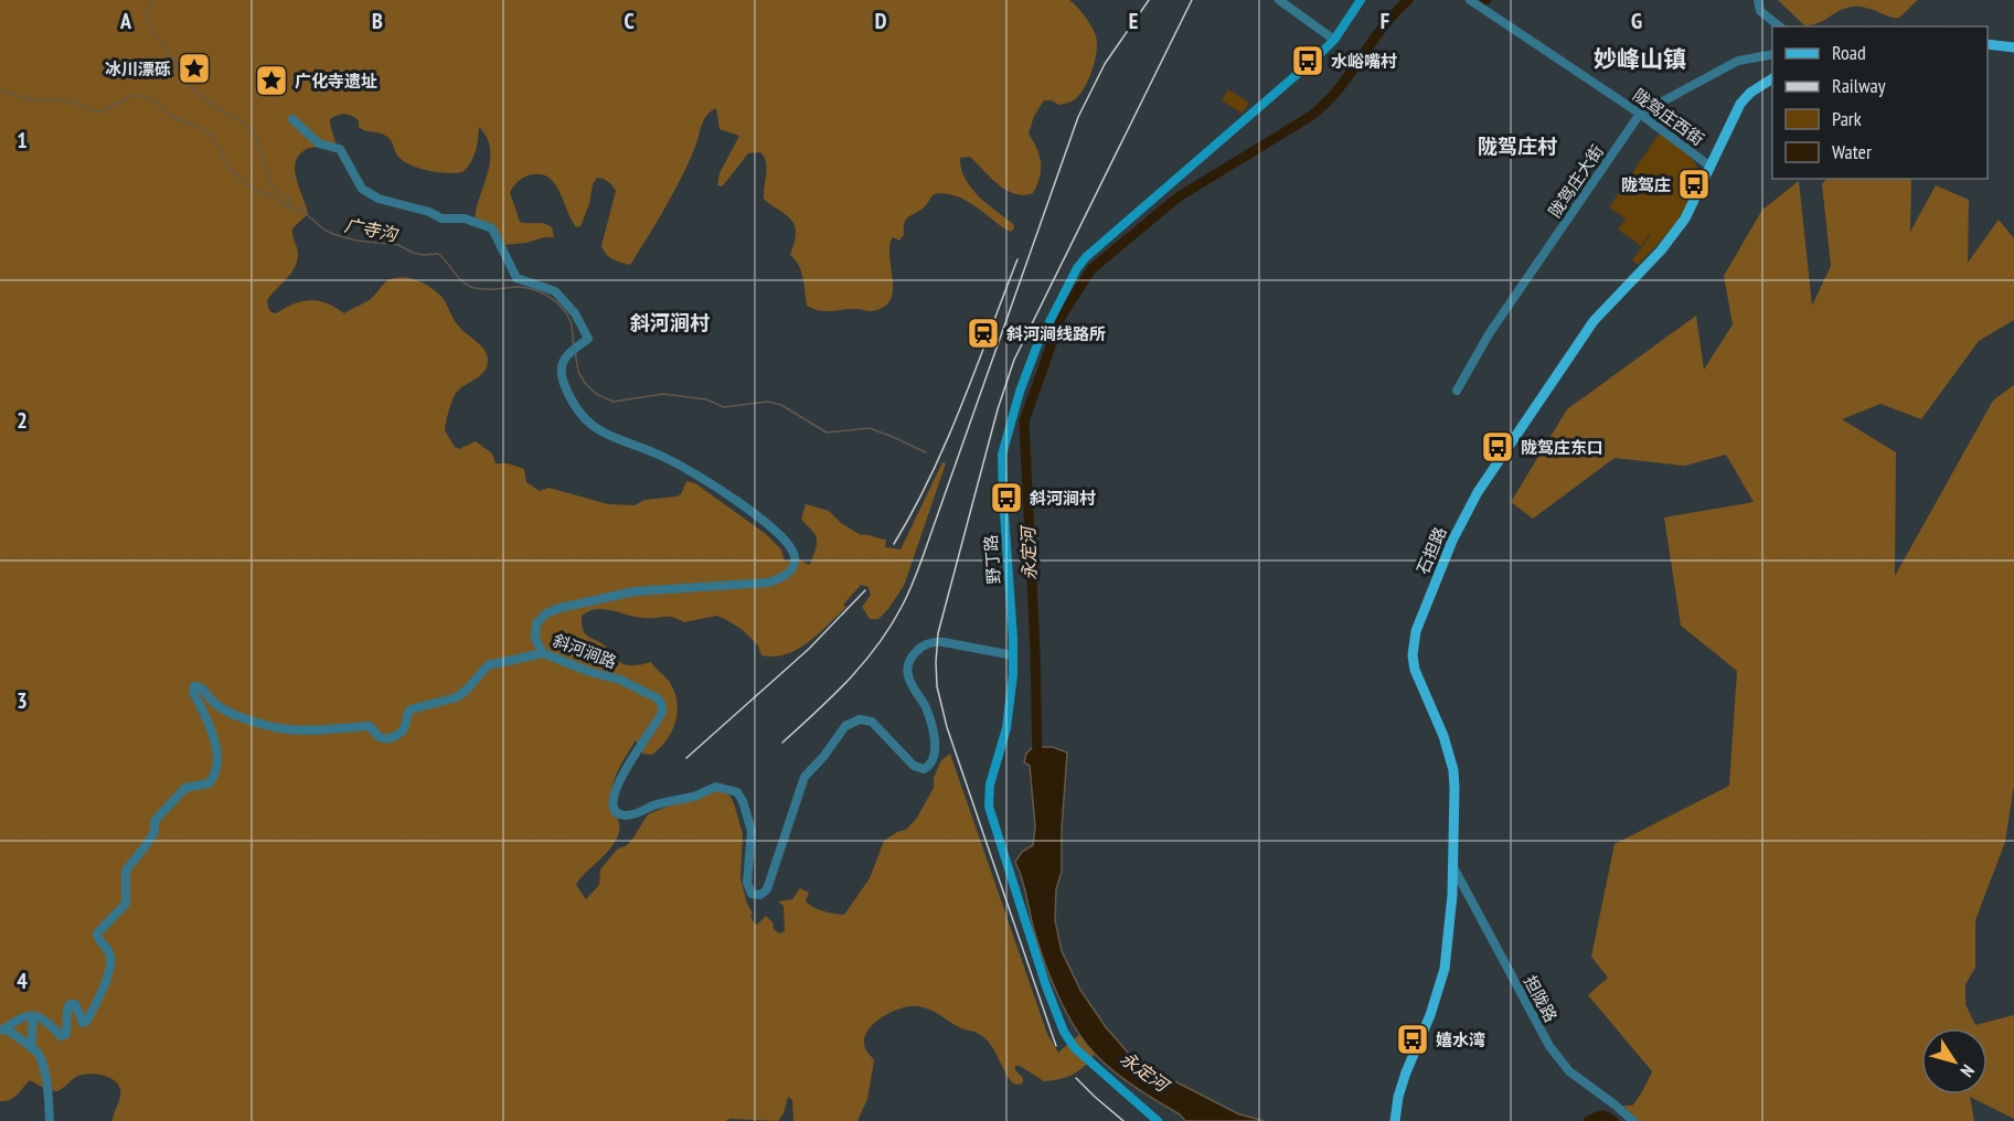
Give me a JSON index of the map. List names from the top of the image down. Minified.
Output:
{"streets":{"main road":["石担路","野丁路"],"street":["陇驾庄西街","陇驾庄大街","斜河涧路","担陇路"]},"crossings":[["陇驾庄西街","陇驾庄大街"],["陇驾庄西街","石担路"],["石担路","担陇路"],["野丁路","斜河涧路"]],"districts":["妙峰山镇","陇驾庄村","斜河涧村"],"water":["广寺沟","永定河"],"places":{"bus stop":["水峪嘴村","陇驾庄","陇驾庄东口","斜河涧村","嬉水湾"],"place":["冰川漂砾","广化寺遗址"],"station":["斜河涧线路所"]},"legend":["Road","Railway","Park","Water"],"north":"bottom right","grid":{"columns":["A","B","C","D","E","F","G"],"rows":["1","2","3","4"]}}
